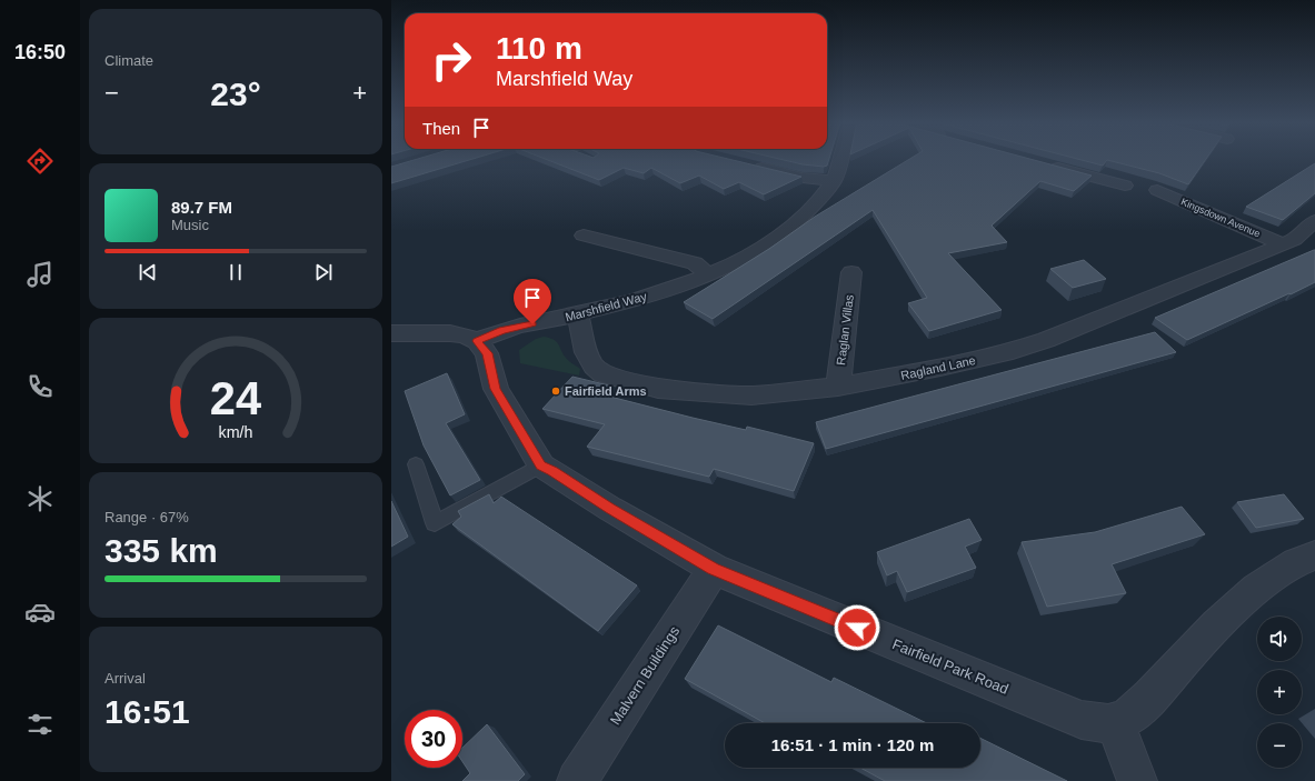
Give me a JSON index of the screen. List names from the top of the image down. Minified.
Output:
{"streets":{"street":["Kingsdown Avenue","Marshfield Way","Raglan Villas","Ragland Lane","Fairfield Park Road","Malvern Buildings"]},"crossings":[["Kingsdown Avenue","Ragland Lane"],["Marshfield Way","Ragland Lane"],["Marshfield Way","Fairfield Park Road"],["Raglan Villas","Ragland Lane"],["Fairfield Park Road","Malvern Buildings"]],"places":["Fairfield Arms"],"page":{"tabs":"16:50","tile":["Climate",["Range · 67%","335 km"],["Arrival","16:51"]],"turn":["110 m","Marshfield Way"],"heat":["−","23°","+"],"then":"Then","song":["89.7 FM","Music"],"map_buttons":["+","−"],"limit":"30","trip":"16:51 · 1 min · 120 m","gauge":["24","km/h"]}}
